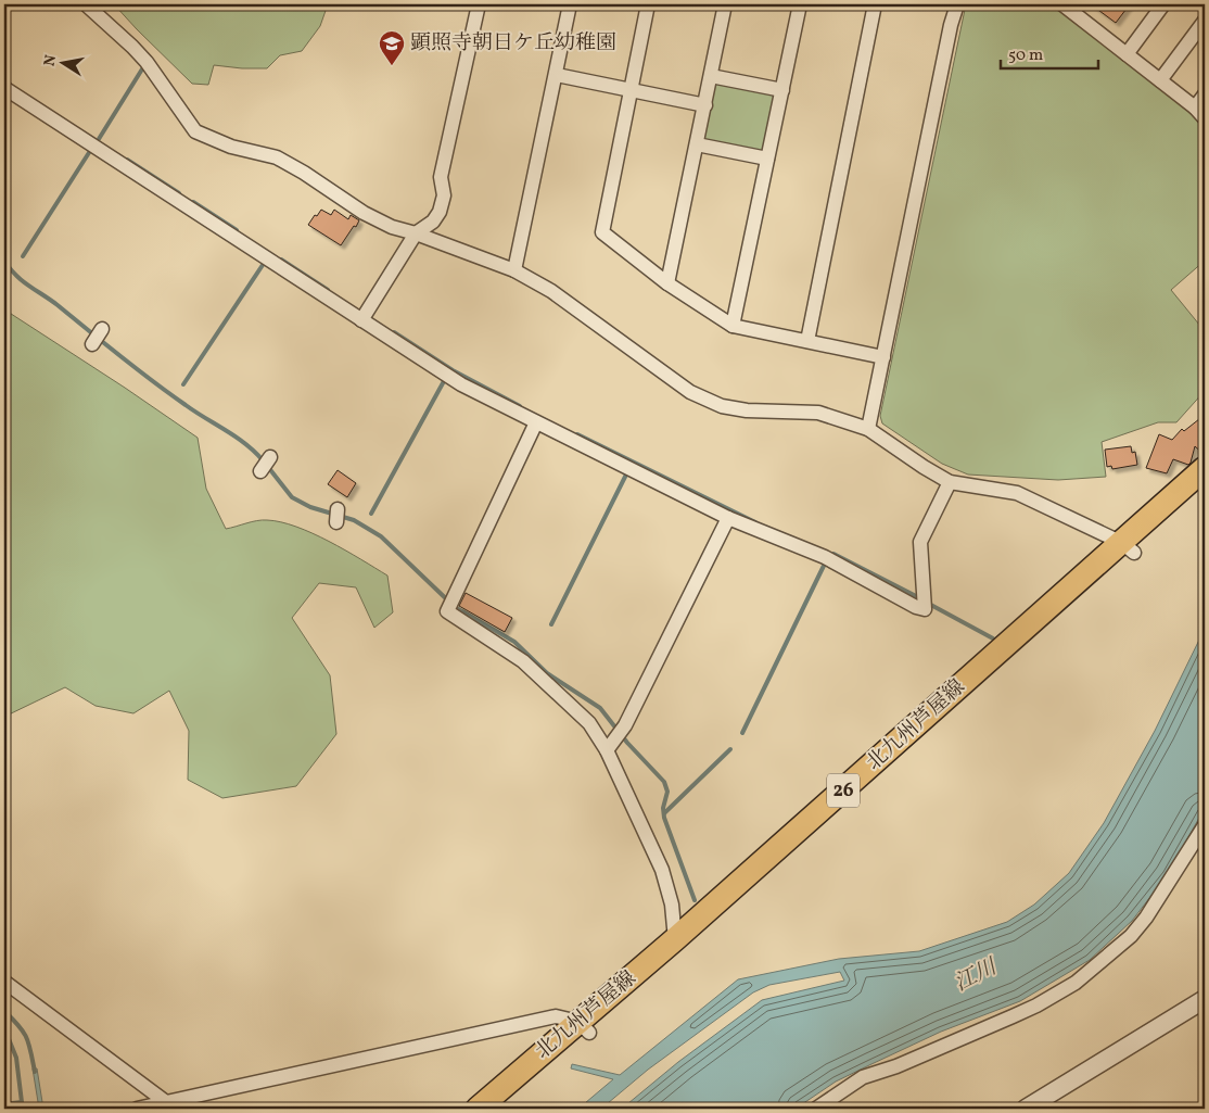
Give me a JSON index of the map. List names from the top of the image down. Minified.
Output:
{"streets":{"main road":["北九州芦屋線","26"]},"water":["江川"],"places":{"school or university":["顕照寺朝日ケ丘幼稚園"]},"scale_bar":"50 m","north":"left"}
